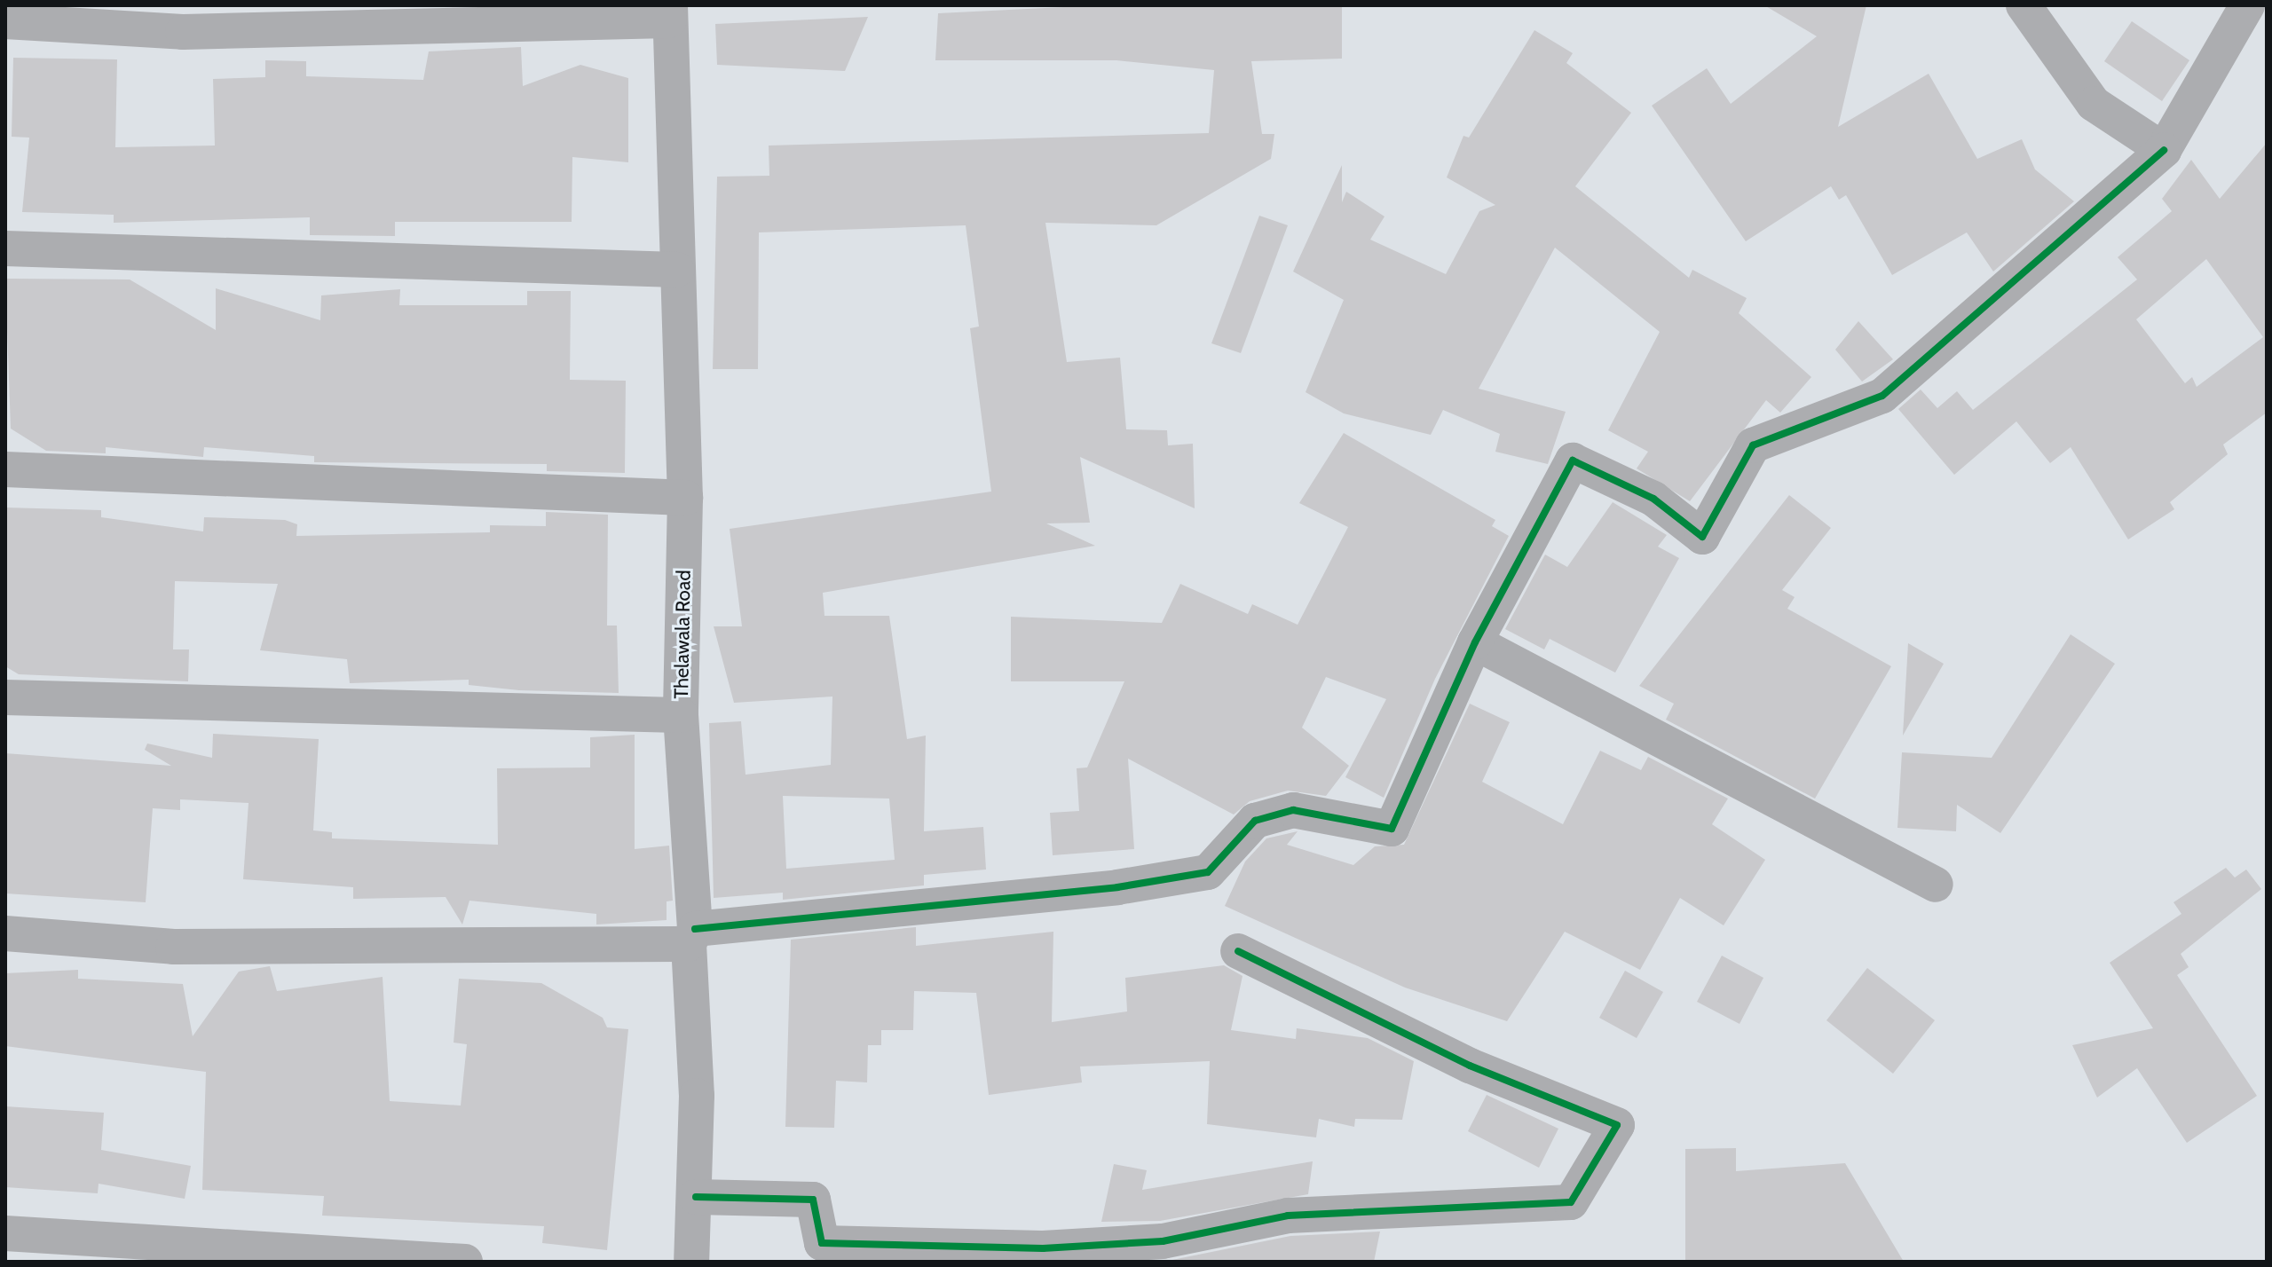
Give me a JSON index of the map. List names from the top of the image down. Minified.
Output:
{"streets":{"street":["Thelawala Road"]}}
